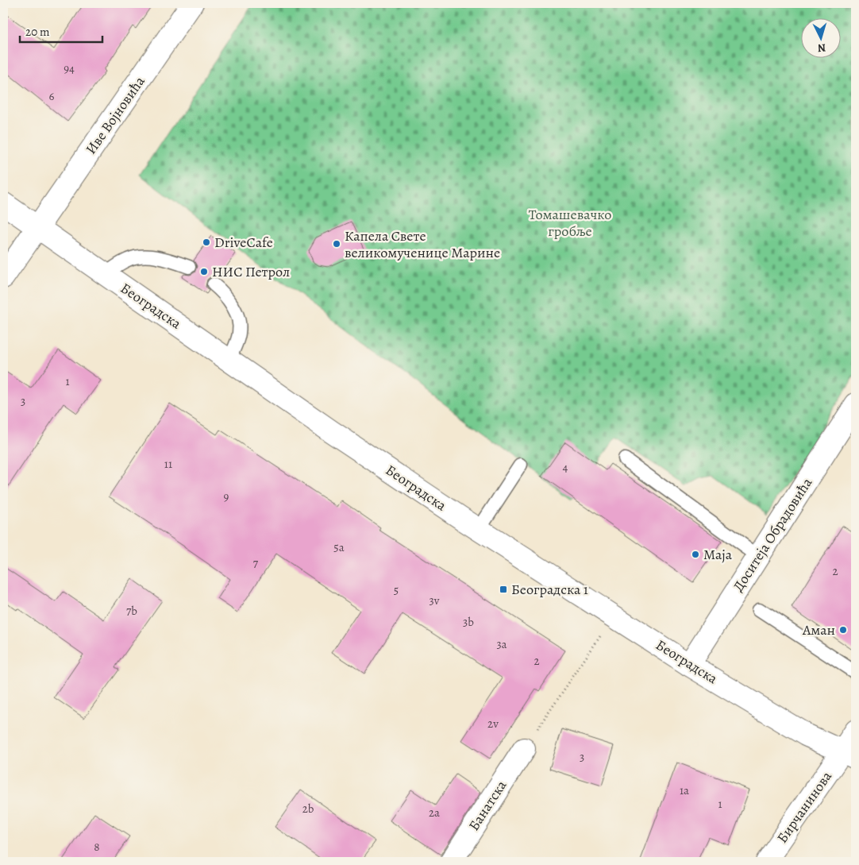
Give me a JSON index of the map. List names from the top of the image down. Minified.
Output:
{"streets":{"main road":["Иве Војновића","Београдска","Доситеја Обрадовића","Банатска","Бирчанинова"]},"crossings":[["Иве Војновића","Београдска"],["Београдска","Доситеја Обрадовића"],["Београдска","Бирчанинова"]],"parks":["Томашевачко гробље"],"places":{"other":["DriveCafe","Капела Свете великомученице Марине","НИС Петрол","Маја","Аман"],"transit":["Београдска 1"]},"house_numbers":["94","6","1","3","11","4","9","5a","7","2","5","3v","7b","3b","3a","2","2v","3","1a","1","2b","2a","8"],"scale_bar":"20 m","north":"bottom"}
